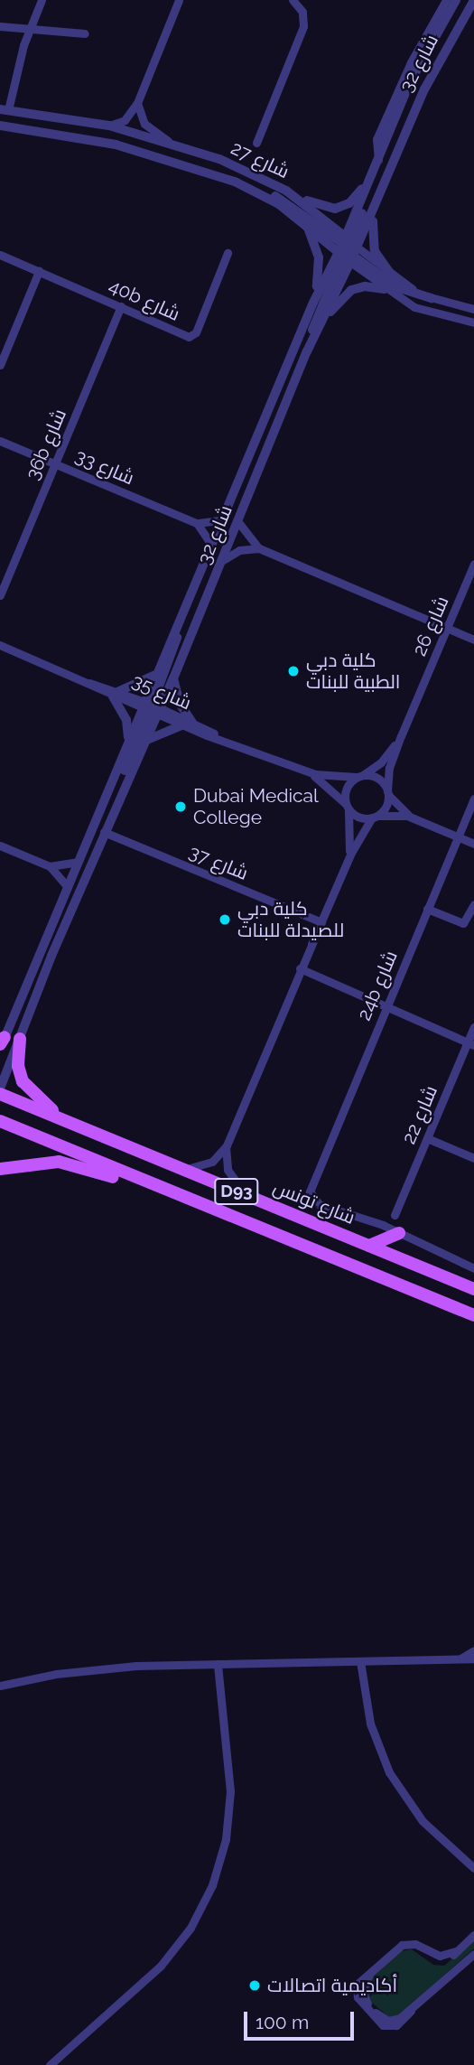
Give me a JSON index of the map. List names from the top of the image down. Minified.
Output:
{"streets":{"main road":["D93","شارع تونس"],"street":["شارع 32","شارع 27","40b شارع","36b شارع","شارع 33","شارع 26","شارع 35","شارع 37","24b شارع","شارع 22"]},"crossings":[["شارع 32","شارع 27"],["شارع 32","شارع 35"],["شارع 32","شارع 37"],["40b شارع","36b شارع"],["36b شارع","شارع 33"],["شارع 26","شارع 35"]],"places":["كلية دبي الطبية للبنات","Dubai Medical College","كلية دبي للصيدلة للبنات","أكاديمية اتصالات"],"scale_bar":"100 m"}
